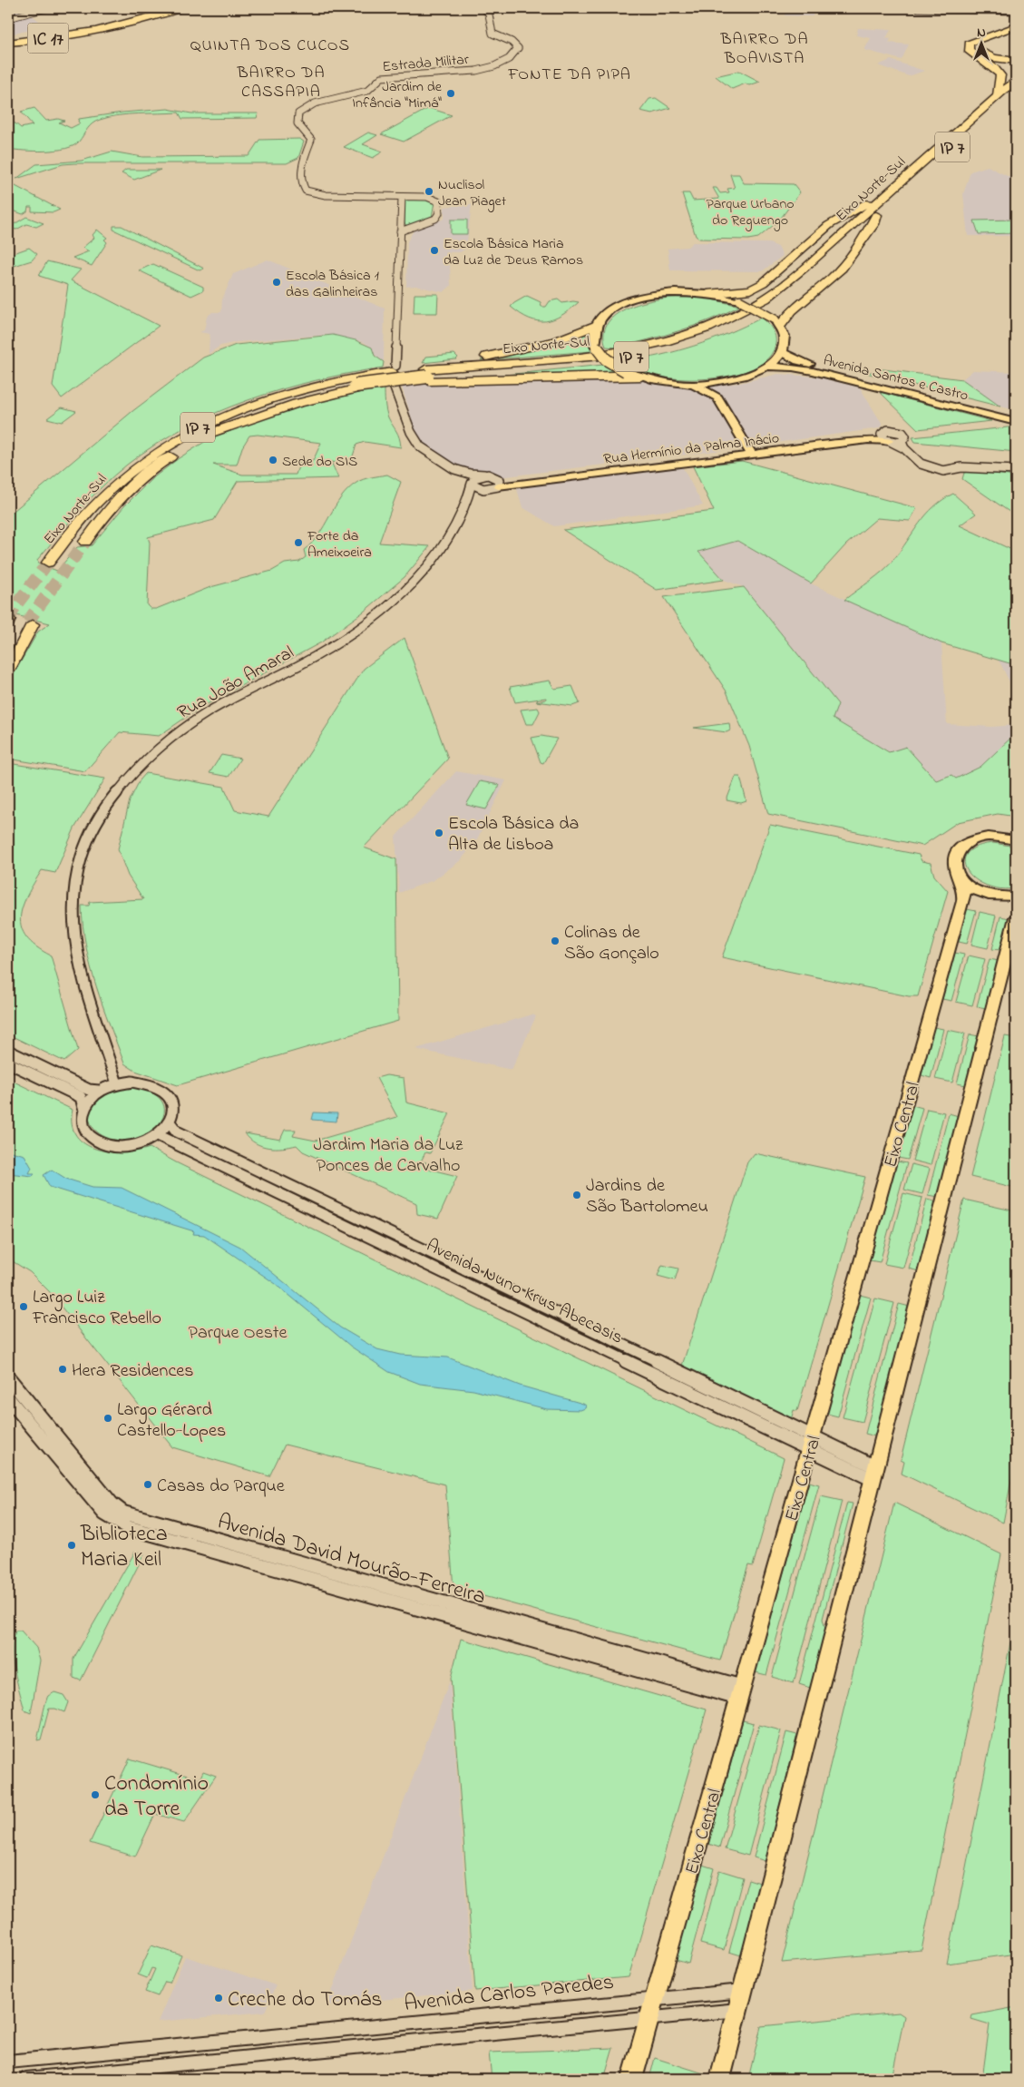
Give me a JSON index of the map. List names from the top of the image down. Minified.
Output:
{"streets":{"highway":["IC 17","IP 7","Eixo Norte-Sul"],"main road":["Avenida Santos e Castro","Rua Hermínio da Palma Inácio","Eixo Central"],"street":["Estrada Militar","Rua João Amaral","Avenida Nuno Krus Abecasis","Avenida David Mourão-Ferreira","Avenida Carlos Paredes"]},"crossings":[["Rua João Amaral","Avenida Nuno Krus Abecasis"],["Eixo Central","Avenida Nuno Krus Abecasis"],["Eixo Central","Avenida David Mourão-Ferreira"],["Eixo Central","Avenida Carlos Paredes"]],"districts":["BAIRRO DA BOAVISTA","QUINTA DOS CUCOS","BAIRRO DA CASSAPIA","FONTE DA PIPA"],"parks":["Parque Urbano do Reguengo","Jardim Maria da Luz Ponces de Carvalho","Parque Oeste"],"places":["Jardim de Infância \"Mimá\"","Nuclisol Jean Piaget","Escola Básica Maria da Luz de Deus Ramos","Escola Básica 1 das Galinheiras","Sede do SIS","Forte da Ameixoeira","Escola Básica da Alta de Lisboa","Colinas de São Gonçalo","Jardins de São Bartolomeu","Largo Luiz Francisco Rebello","Hera Residences","Largo Gérard Castello-Lopes","Casas do Parque","Biblioteca Maria Keil","Condomínio da Torre","Creche do Tomás"],"north":"top"}
